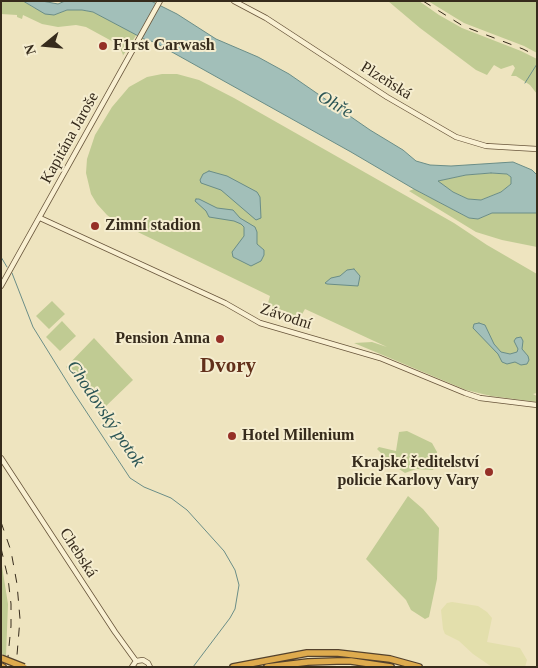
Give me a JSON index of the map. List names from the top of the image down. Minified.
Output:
{"streets":{"street":["Plzeňská","Kapitána Jaroše","Závodní","Chebská"]},"crossings":[["Kapitána Jaroše","Závodní"]],"districts":["Dvory"],"water":["Ohře","Chodovský potok"],"places":["F1rst Carwash","Zimní stadion","Pension Anna","Hotel Millenium","Krajské ředitelství policie Karlovy Vary"],"north":"left"}
